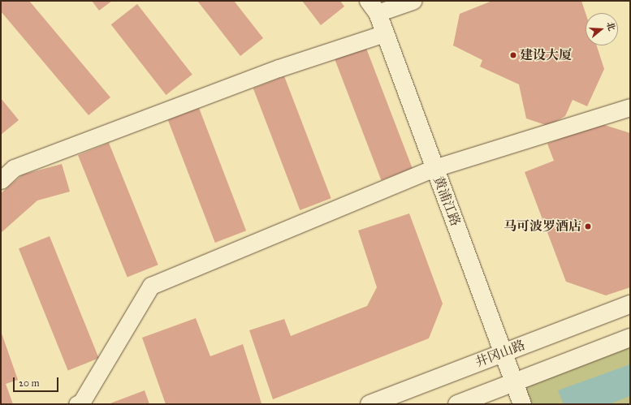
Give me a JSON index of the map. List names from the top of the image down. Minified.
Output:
{"streets":{"main road":["黄浦江路","井冈山路"]},"crossings":[["黄浦江路","井冈山路"]],"places":["建设大厦","马可波罗酒店"],"scale_bar":"20 m","north":"right"}
